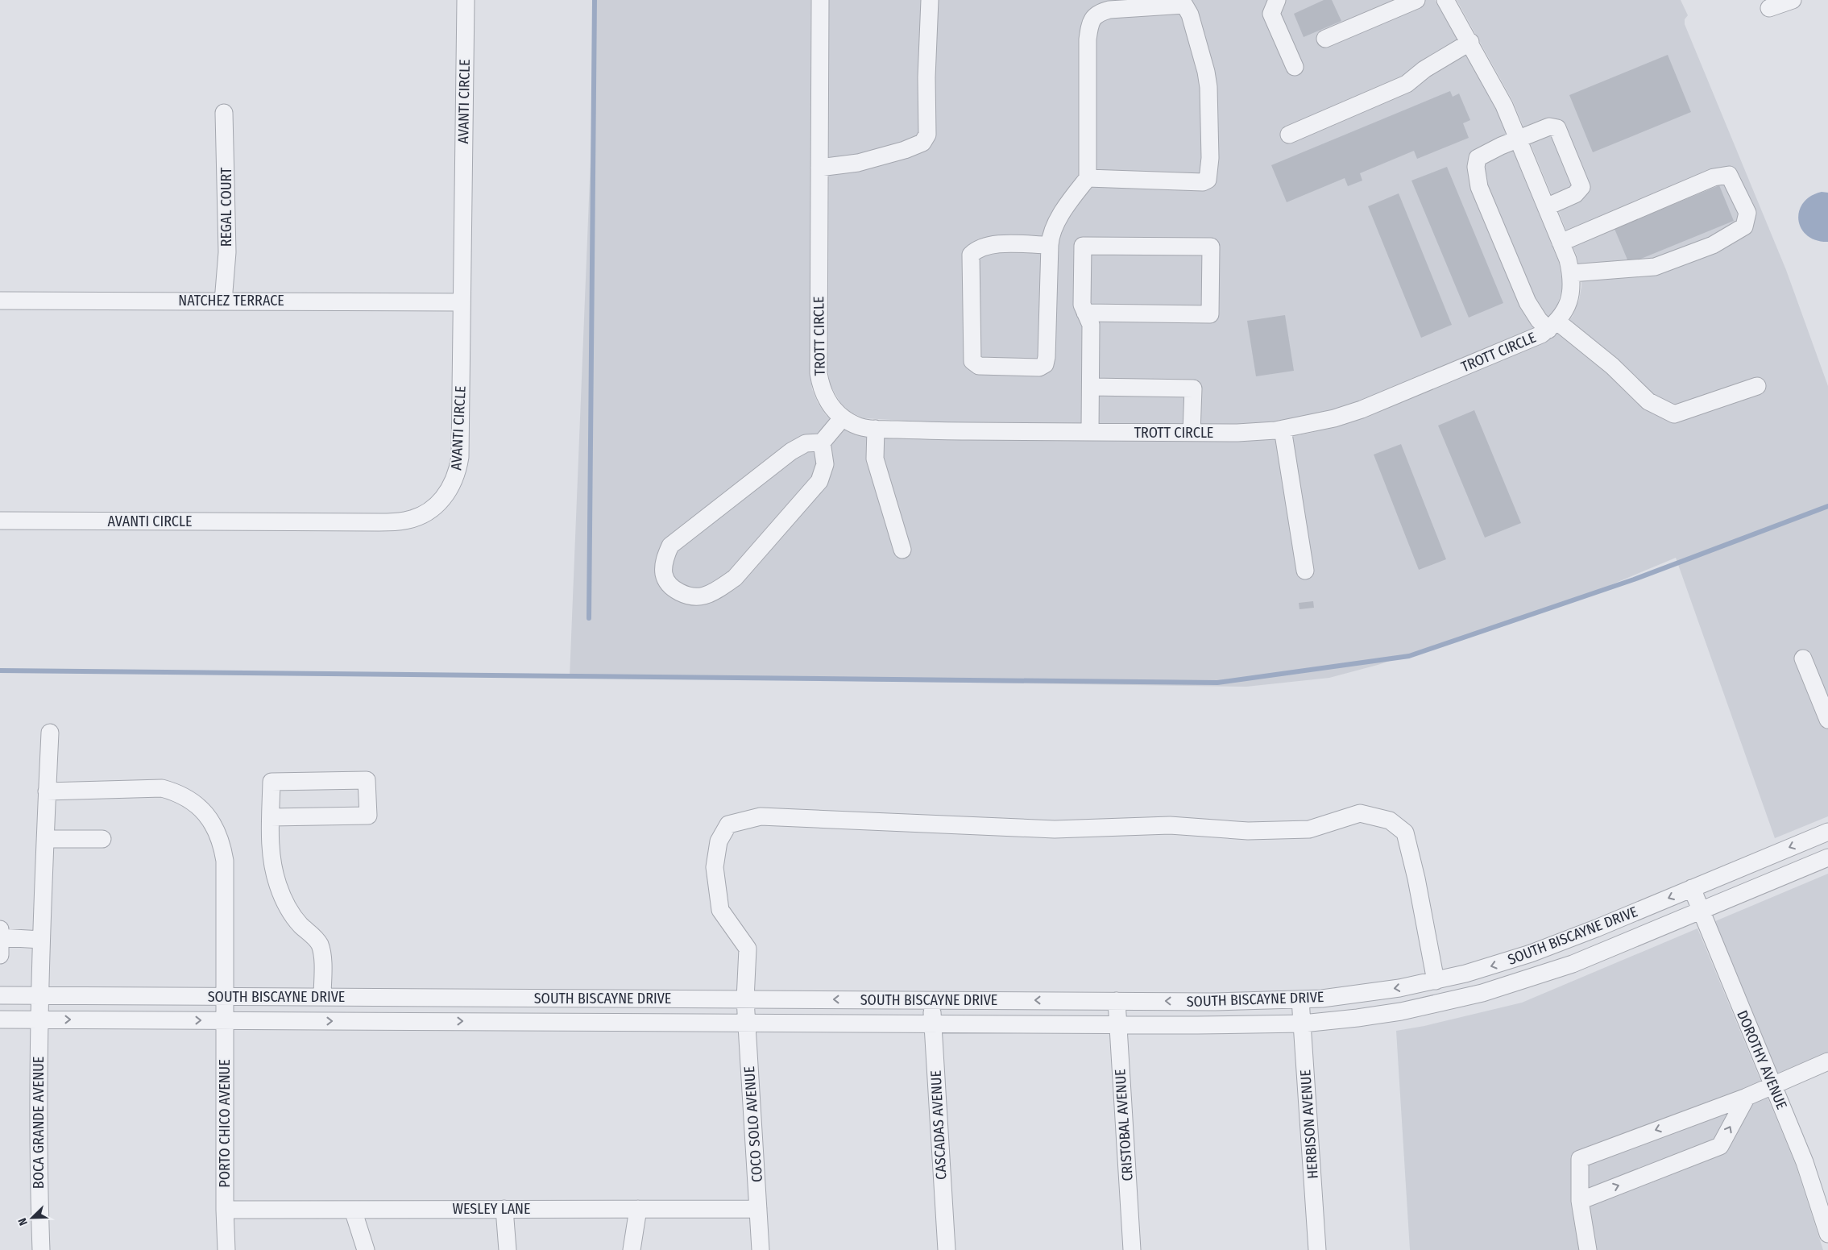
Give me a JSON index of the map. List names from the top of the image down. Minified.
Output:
{"streets":{"street":["AVANTI CIRCLE","REGAL COURT","NATCHEZ TERRACE","TROTT CIRCLE","SOUTH BISCAYNE DRIVE","DOROTHY AVENUE","BOCA GRANDE AVENUE","PORTO CHICO AVENUE","COCO SOLO AVENUE","HERBISON AVENUE","CASCADAS AVENUE","CRISTOBAL AVENUE","WESLEY LANE"]},"crossings":[["AVANTI CIRCLE","NATCHEZ TERRACE"],["REGAL COURT","NATCHEZ TERRACE"],["SOUTH BISCAYNE DRIVE","DOROTHY AVENUE"],["SOUTH BISCAYNE DRIVE","BOCA GRANDE AVENUE"],["SOUTH BISCAYNE DRIVE","PORTO CHICO AVENUE"],["SOUTH BISCAYNE DRIVE","COCO SOLO AVENUE"],["SOUTH BISCAYNE DRIVE","HERBISON AVENUE"],["SOUTH BISCAYNE DRIVE","CASCADAS AVENUE"],["SOUTH BISCAYNE DRIVE","CRISTOBAL AVENUE"],["BOCA GRANDE AVENUE","PORTO CHICO AVENUE"],["PORTO CHICO AVENUE","WESLEY LANE"],["COCO SOLO AVENUE","WESLEY LANE"]],"north":"bottom left"}
